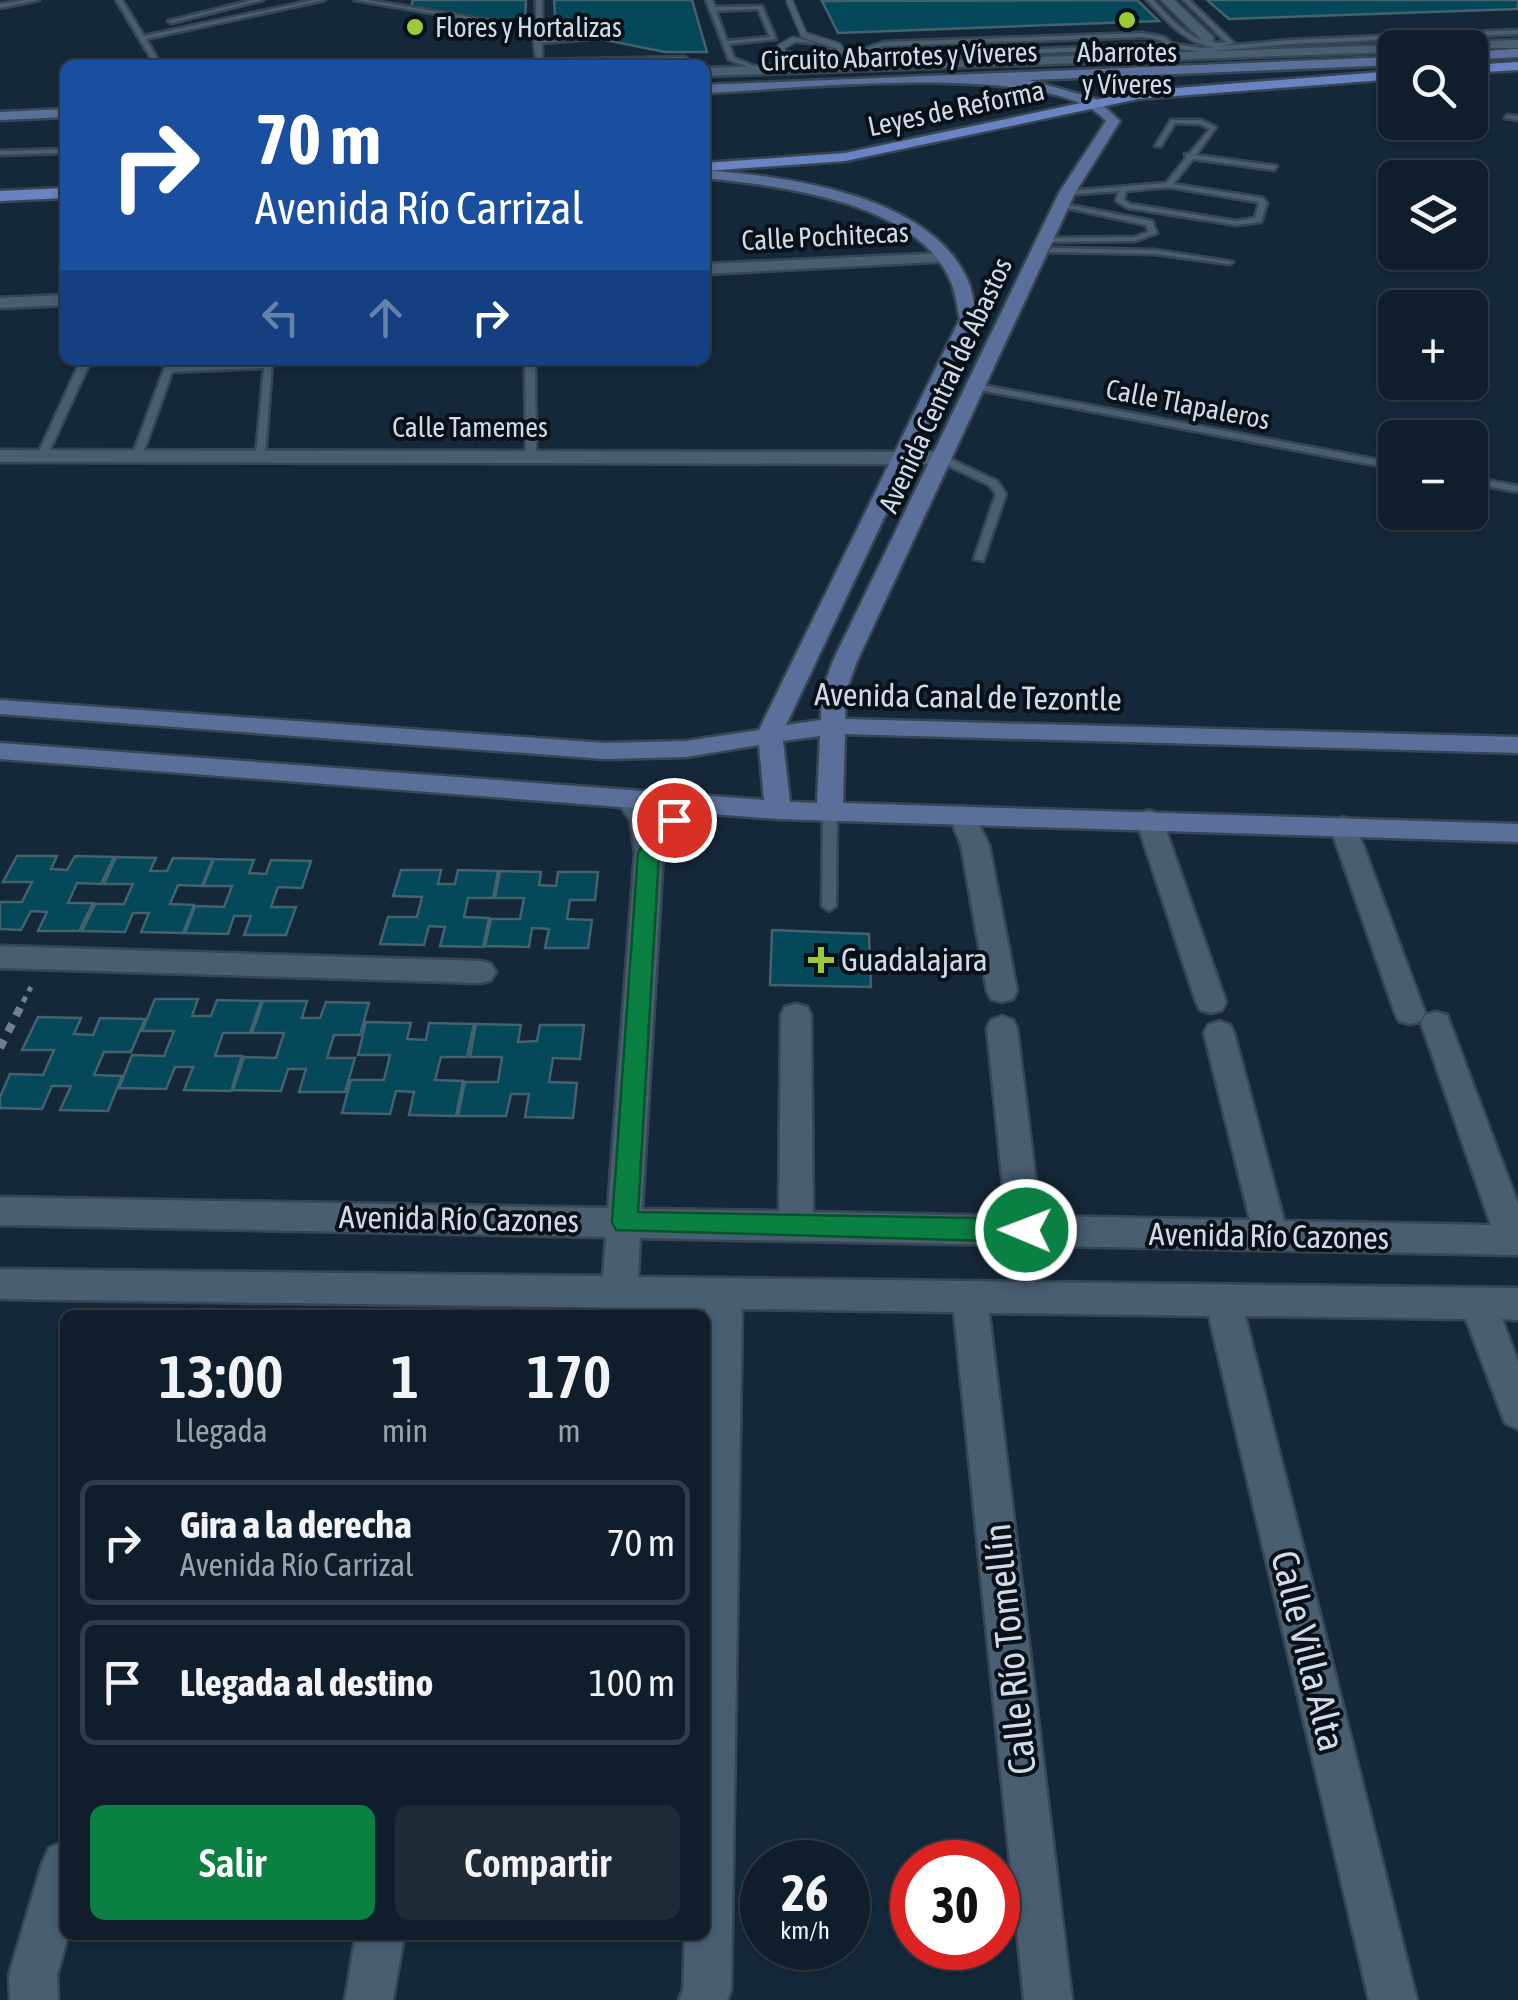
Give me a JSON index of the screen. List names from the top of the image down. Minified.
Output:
{"streets":{"main road":["Circuito Abarrotes y Víveres","Leyes de Reforma","Avenida Central de Abastos","Avenida Canal de Tezontle"],"street":["Calle Pochitecas","Calle Tamemes","Avenida Río Cazones","Calle Río Tomellín","Calle Villa Alta"],"lane":["Calle Tlapaleros"]},"crossings":[["Leyes de Reforma","Avenida Central de Abastos"],["Calle Pochitecas","Avenida Central de Abastos"],["Avenida Central de Abastos","Calle Tlapaleros"],["Avenida Central de Abastos","Calle Tamemes"],["Avenida Central de Abastos","Avenida Canal de Tezontle"],["Avenida Río Cazones","Calle Río Tomellín"],["Avenida Río Cazones","Calle Villa Alta"]],"places":{"other":["Abarrotes y Víveres","Flores y Hortalizas"],"health":["Guadalajara"]},"page":{"map_buttons":["+","−"],"turn":["70 m","Avenida Río Carrizal"],"eta":["13:00","Llegada","1","min","170","m"],"list":[{"name":"Gira a la derecha","note":"Avenida Río Carrizal","value":"70 m"},{"name":"Llegada al destino","value":"100 m"}],"buttons":["Salir","Compartir"],"speed":"26 km/h","limit":"30"}}
